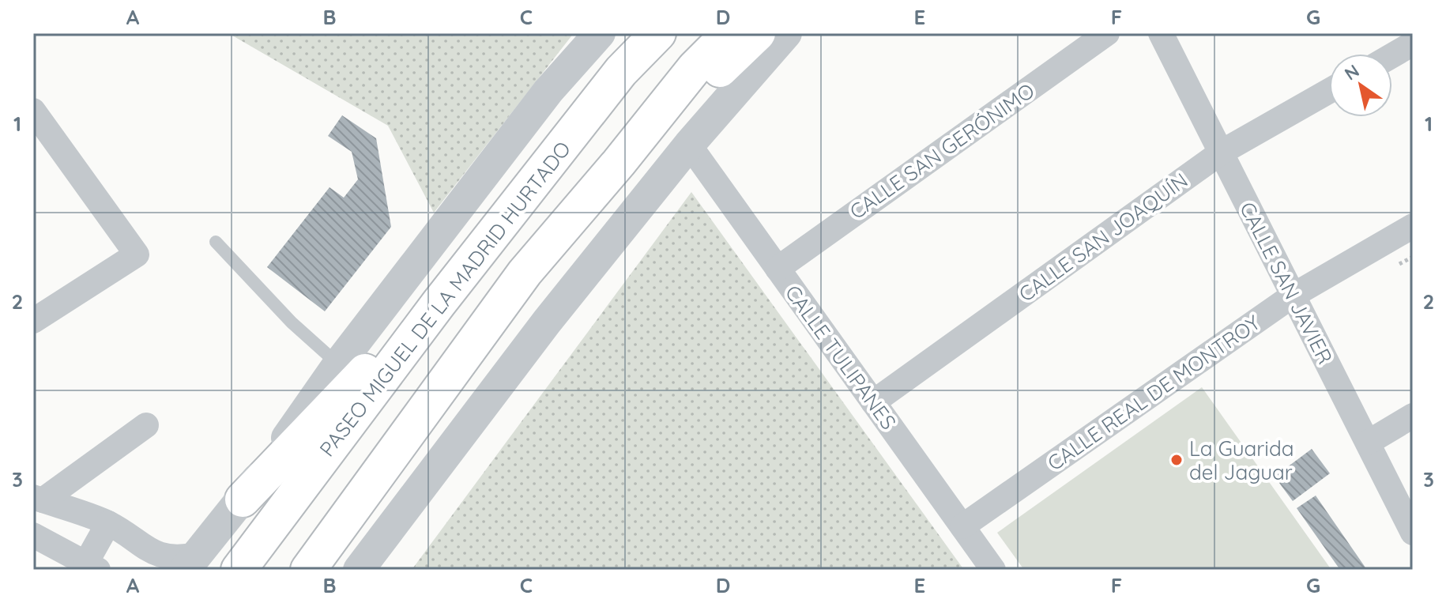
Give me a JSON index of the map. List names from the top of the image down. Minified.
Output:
{"streets":{"highway":["PASEO MIGUEL DE LA MADRID HURTADO"],"street":["CALLE SAN GERÓNIMO","CALLE SAN JOAQUÍN","CALLE SAN JAVIER","CALLE TULIPANES","CALLE REAL DE MONTROY"]},"crossings":[["CALLE SAN GERÓNIMO","CALLE TULIPANES"],["CALLE SAN JOAQUÍN","CALLE SAN JAVIER"],["CALLE SAN JOAQUÍN","CALLE TULIPANES"],["CALLE SAN JAVIER","CALLE REAL DE MONTROY"],["CALLE TULIPANES","CALLE REAL DE MONTROY"]],"places":["La Guarida del Jaguar"],"north":"top left","grid":{"columns":["A","B","C","D","E","F","G"],"rows":["1","2","3"]}}
